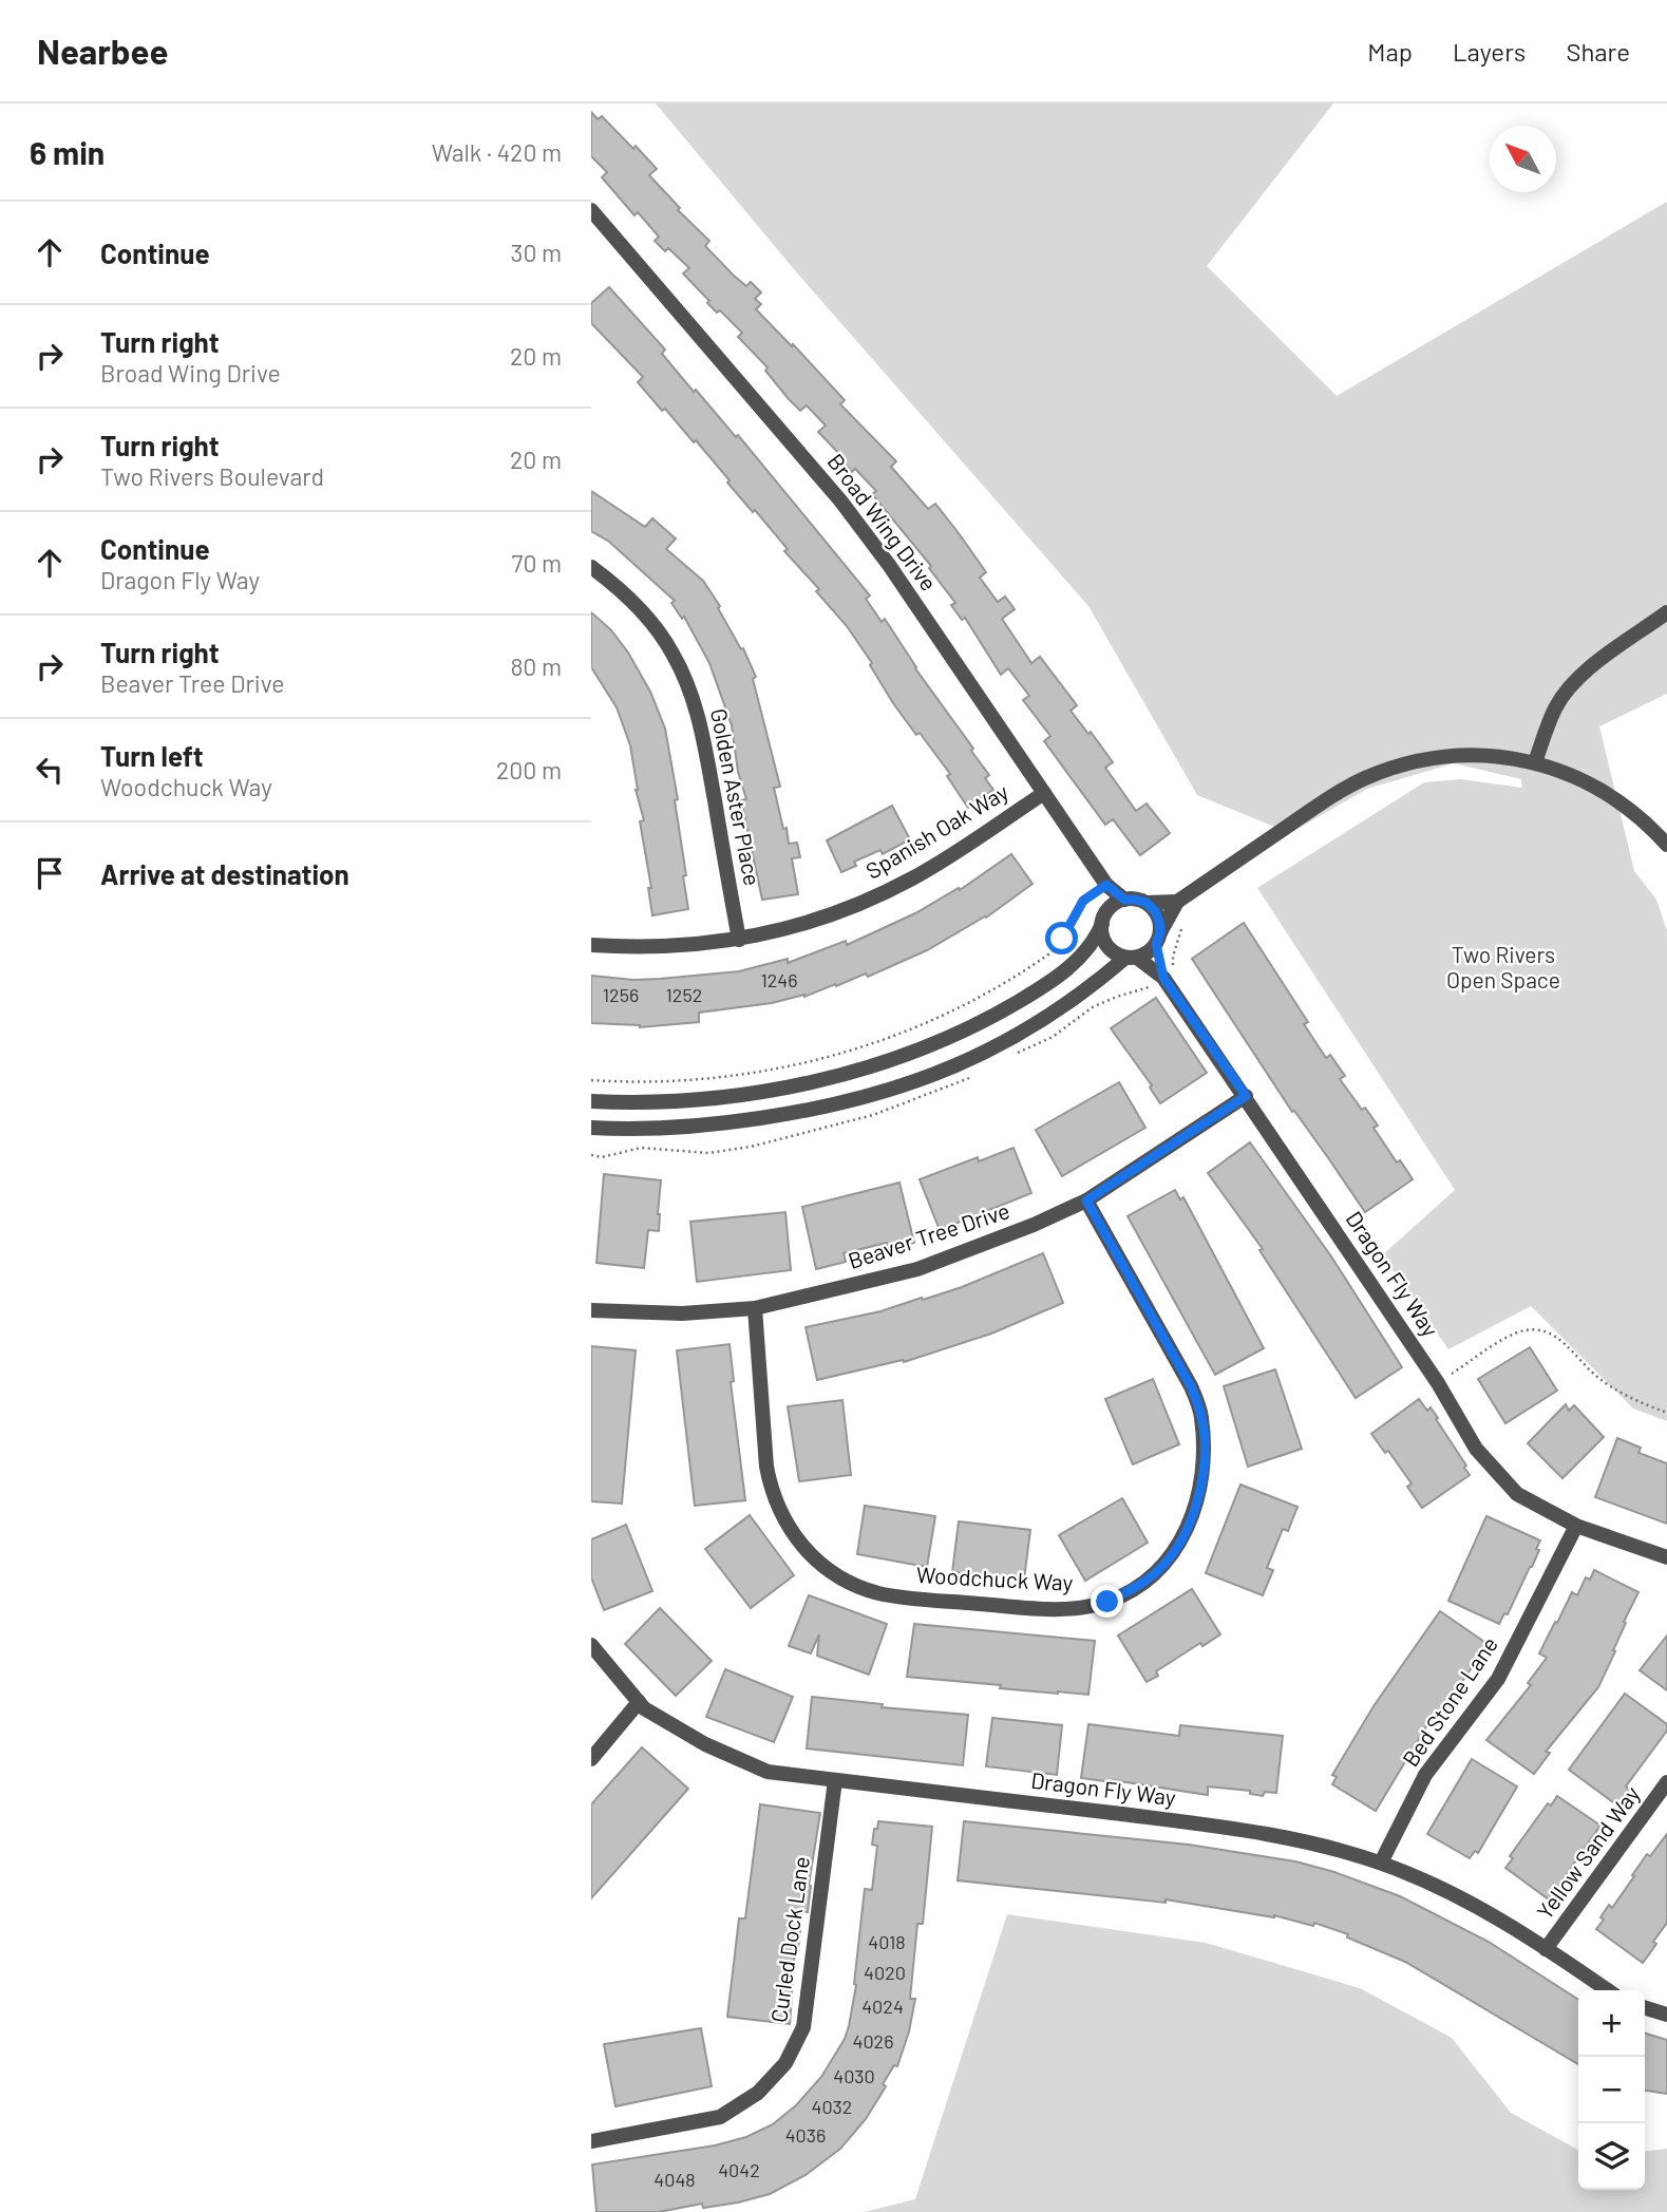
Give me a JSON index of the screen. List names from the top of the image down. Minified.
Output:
{"streets":{"street":["Broad Wing Drive","Golden Aster Place","Spanish Oak Way","Beaver Tree Drive","Dragon Fly Way","Woodchuck Way","Bed Stone Lane","Yellow Sand Way","Curled Dock Lane"]},"crossings":[["Broad Wing Drive","Spanish Oak Way"],["Broad Wing Drive","Dragon Fly Way"],["Golden Aster Place","Spanish Oak Way"],["Beaver Tree Drive","Dragon Fly Way"],["Beaver Tree Drive","Woodchuck Way"],["Dragon Fly Way","Bed Stone Lane"],["Dragon Fly Way","Yellow Sand Way"],["Dragon Fly Way","Curled Dock Lane"]],"parks":["Two Rivers Open Space"],"house_numbers":["1246","1256","1252","4018","4020","4024","4026","4030","4032","4036","4042","4048"],"north":"top left","page":{"header":"Nearbee","nav":["Map","Layers","Share"],"heading":["6 min","Walk · 420 m"],"list":[["Continue","30 m"],["Turn right","Broad Wing Drive","20 m"],["Turn right","Two Rivers Boulevard","20 m"],["Continue","Dragon Fly Way","70 m"],["Turn right","Beaver Tree Drive","80 m"],["Turn left","Woodchuck Way","200 m"],"Arrive at destination"],"map_buttons":["+","−"]}}
